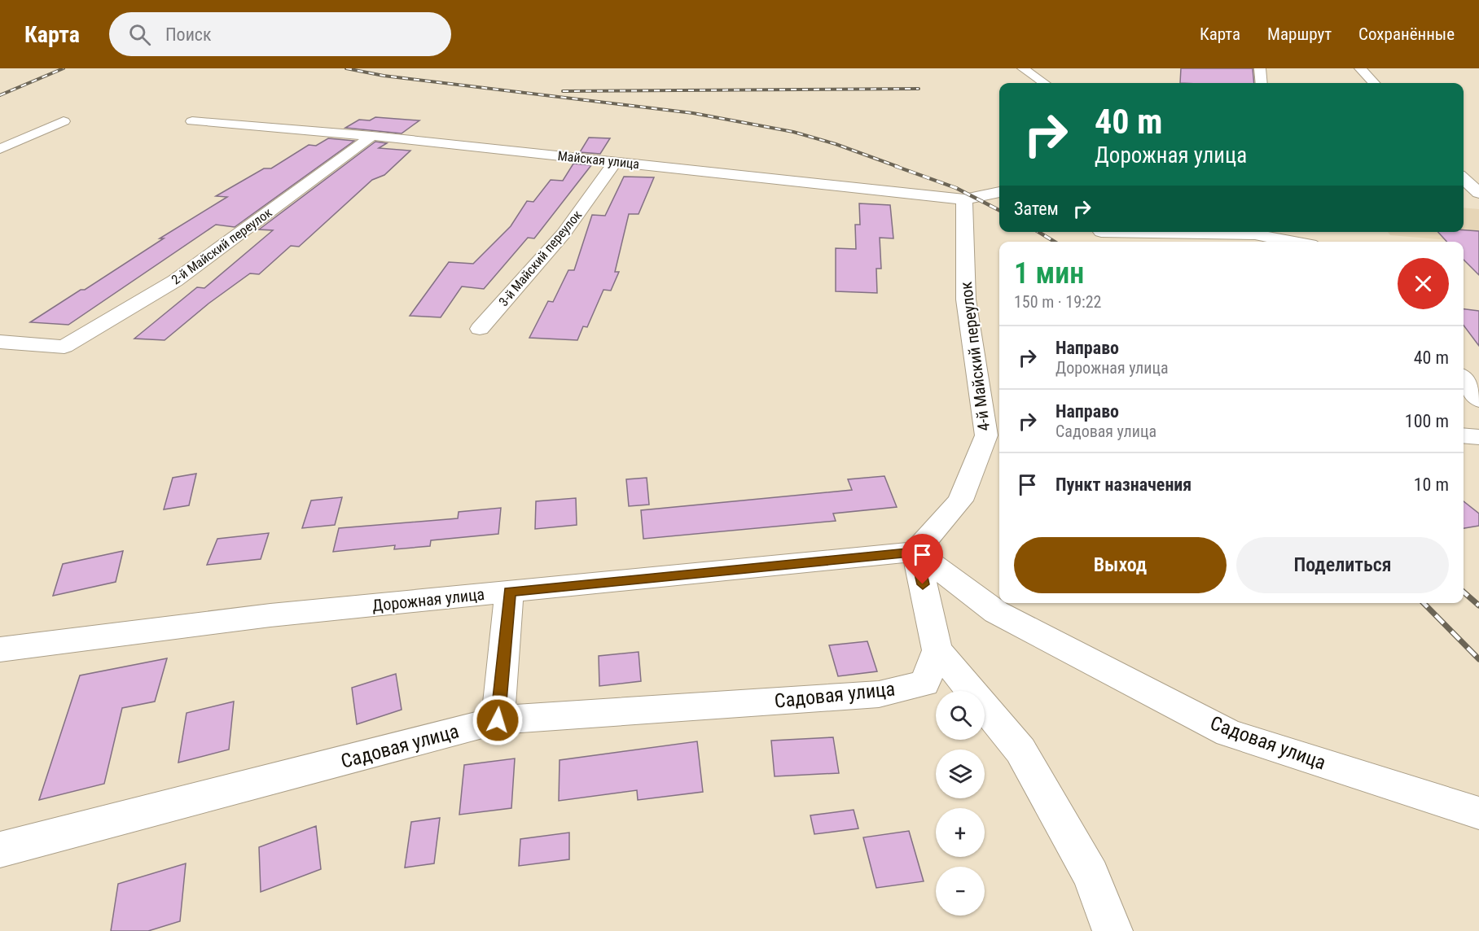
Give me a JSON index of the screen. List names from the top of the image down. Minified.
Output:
{"streets":{"street":["Майская улица","2-й Майский переулок","3-й Майский переулок","4-й Майский переулок","Дорожная улица","Садовая улица"]},"crossings":[["Майская улица","2-й Майский переулок"],["Майская улица","3-й Майский переулок"],["Майская улица","4-й Майский переулок"],["4-й Майский переулок","Дорожная улица"],["4-й Майский переулок","Садовая улица"],["Дорожная улица","Садовая улица"]],"page":{"header":"Карта","search":"Поиск","nav":["Карта","Маршрут","Сохранённые"],"turn":["40 m","Дорожная улица"],"then":"Затем","heading":["1 мин","150 m · 19:22"],"list":[{"name":"Направо","note":"Дорожная улица","value":"40 m"},{"name":"Направо","note":"Садовая улица","value":"100 m"},{"name":"Пункт назначения","value":"10 m"}],"buttons":["Выход","Поделиться"],"map_buttons":["+","−"]}}
